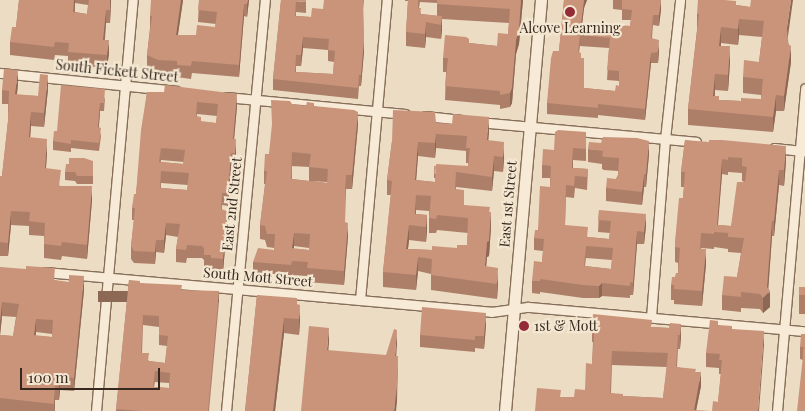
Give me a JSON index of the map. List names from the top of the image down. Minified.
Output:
{"streets":{"street":["South Fickett Street","East 2nd Street","East 1st Street","South Mott Street"]},"crossings":[["East 2nd Street","South Mott Street"],["East 1st Street","South Mott Street"]],"places":["Alcove Learning","1st & Mott"],"scale_bar":"100 m"}
